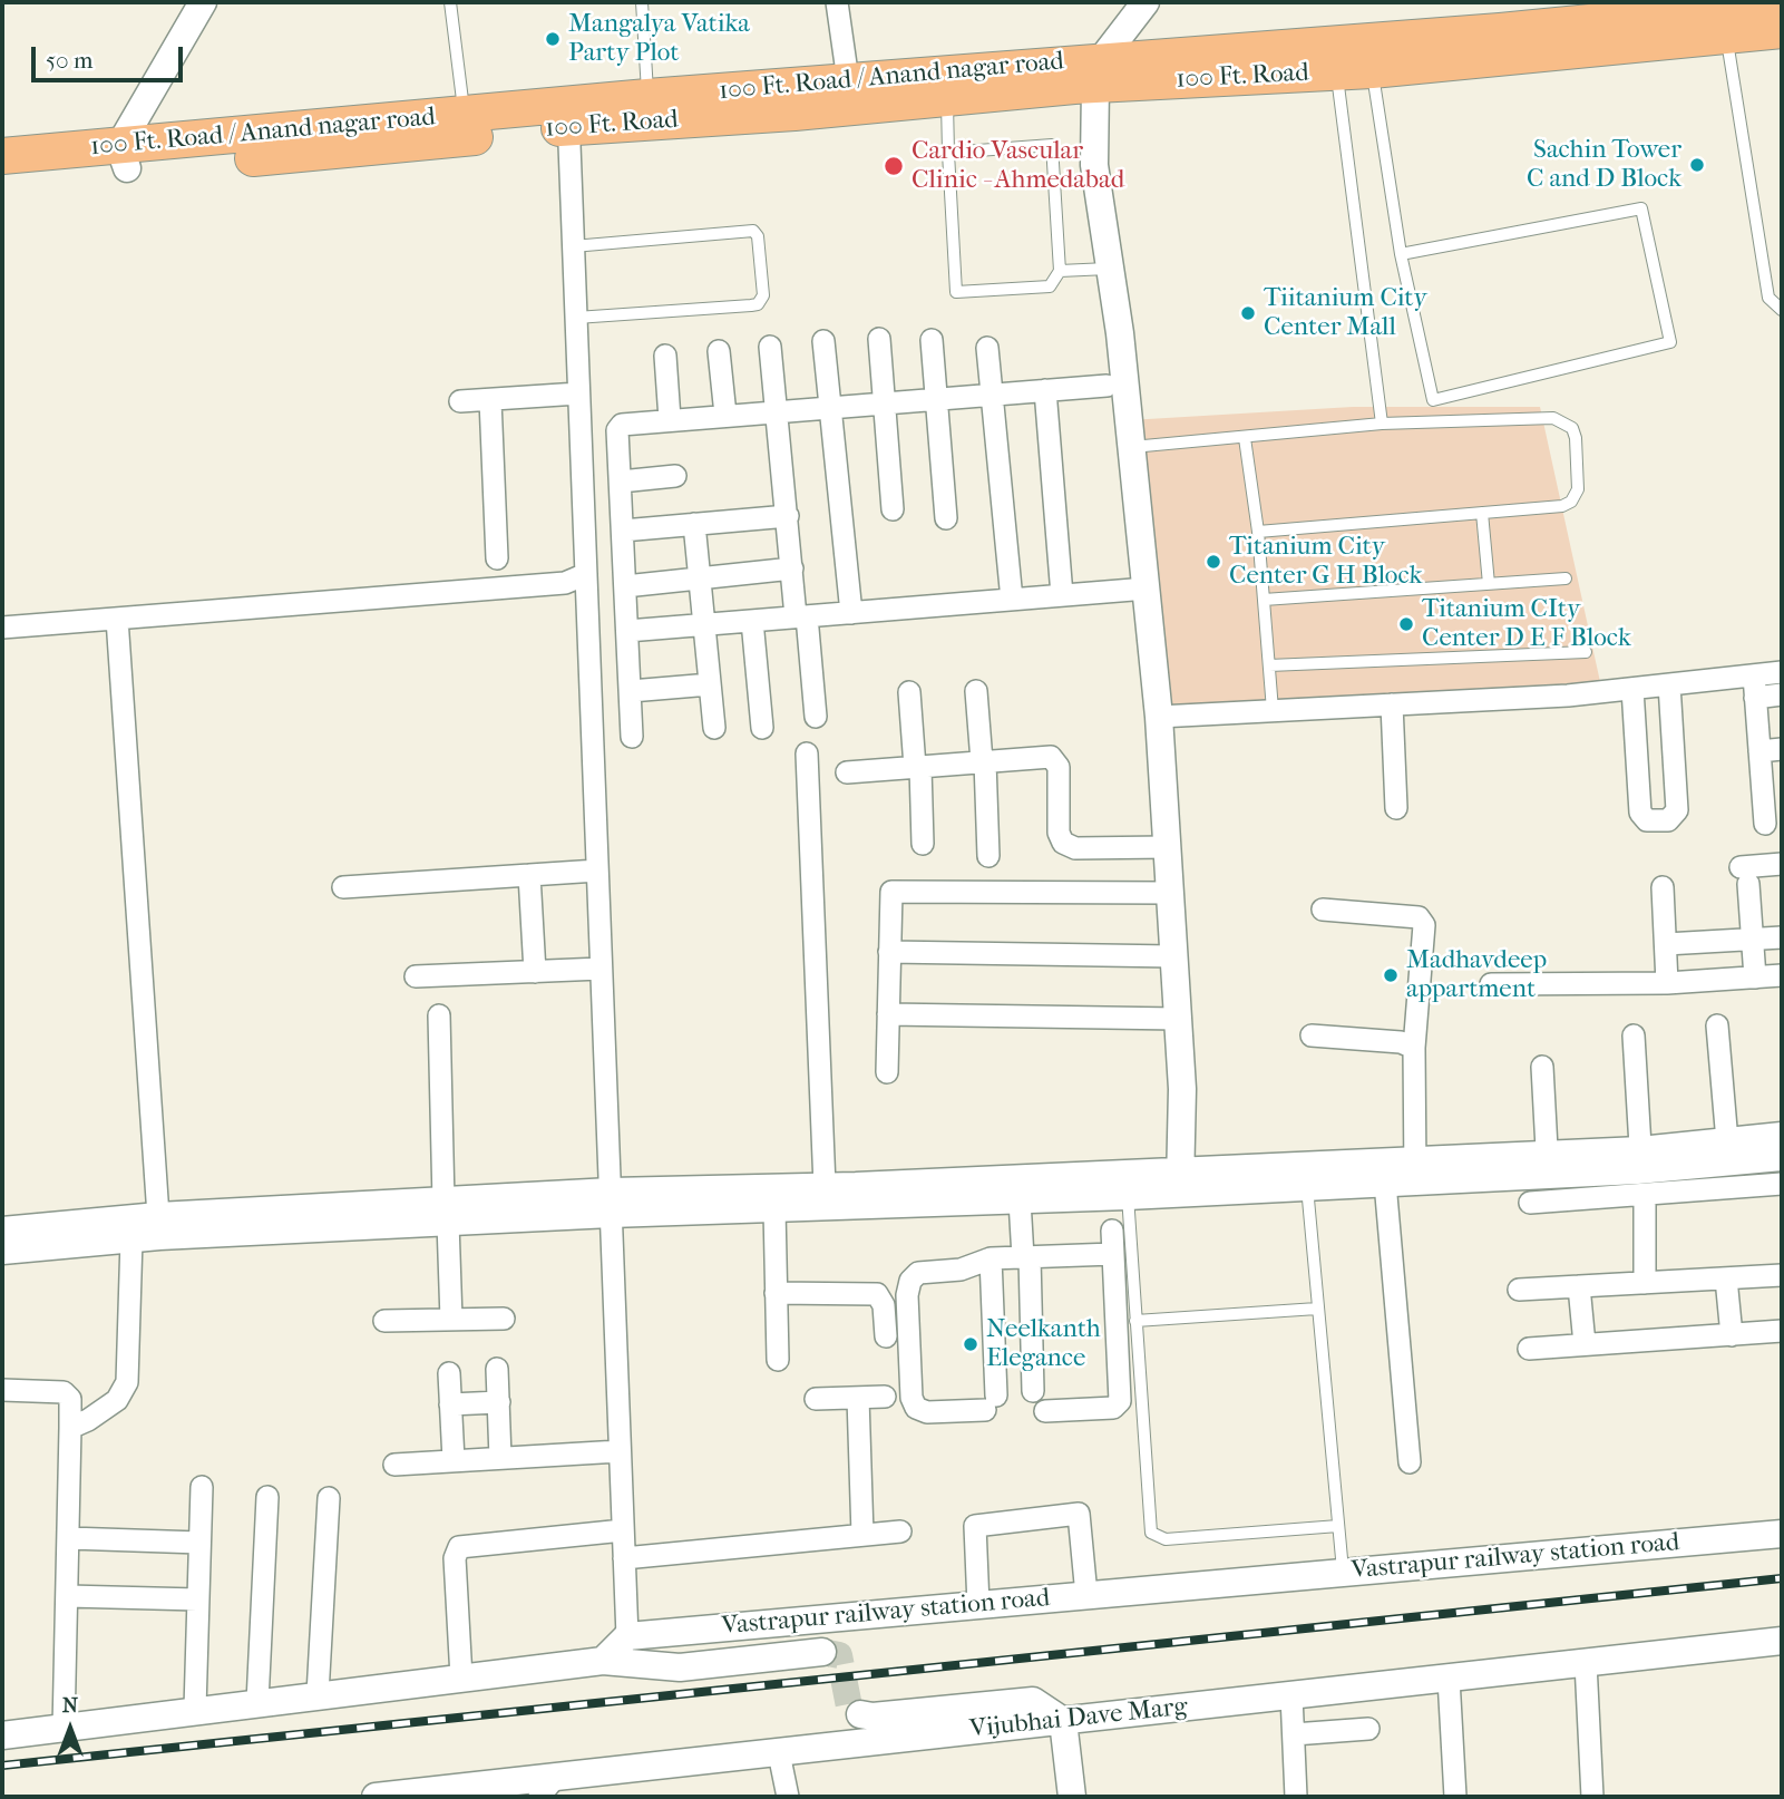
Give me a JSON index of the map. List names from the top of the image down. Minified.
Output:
{"streets":{"main road":["100 Ft. Road / Anand nagar road","100 Ft. Road"],"street":["Vastrapur railway station road","Vijubhai Dave Marg"]},"crossings":[["100 Ft. Road / Anand nagar road","100 Ft. Road"]],"places":["Mangalya Vatika Party Plot","Sachin Tower C and D Block","Cardio Vascular Clinic - Ahmedabad","Tiitanium City Center Mall","Titanium City Center G H Block","Titanium CIty Center D E F Block","Madhavdeep appartment","Neelkanth Elegance"],"scale_bar":"50 m","north":"top"}
